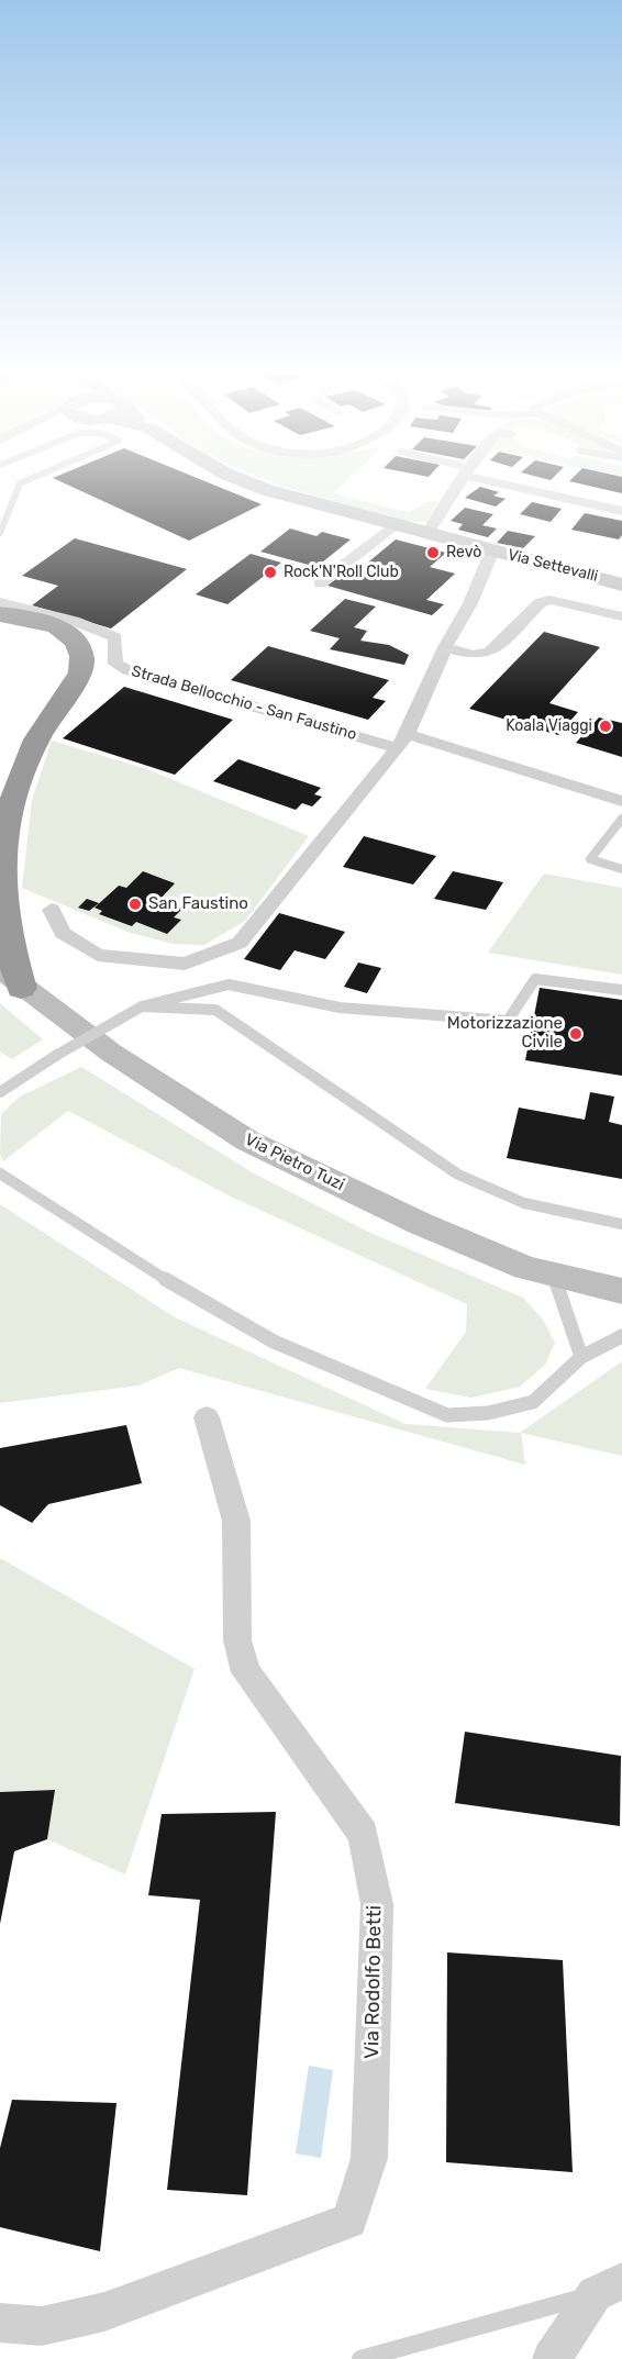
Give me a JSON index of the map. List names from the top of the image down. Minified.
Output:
{"streets":{"main road":["Via Settevalli","Via Pietro Tuzi"],"street":["Strada Bellocchio - San Faustino","Via Rodolfo Betti"]},"places":["Revò","Rock'N'Roll Club","Koala Viaggi","San Faustino","Motorizzazione Civile"]}
